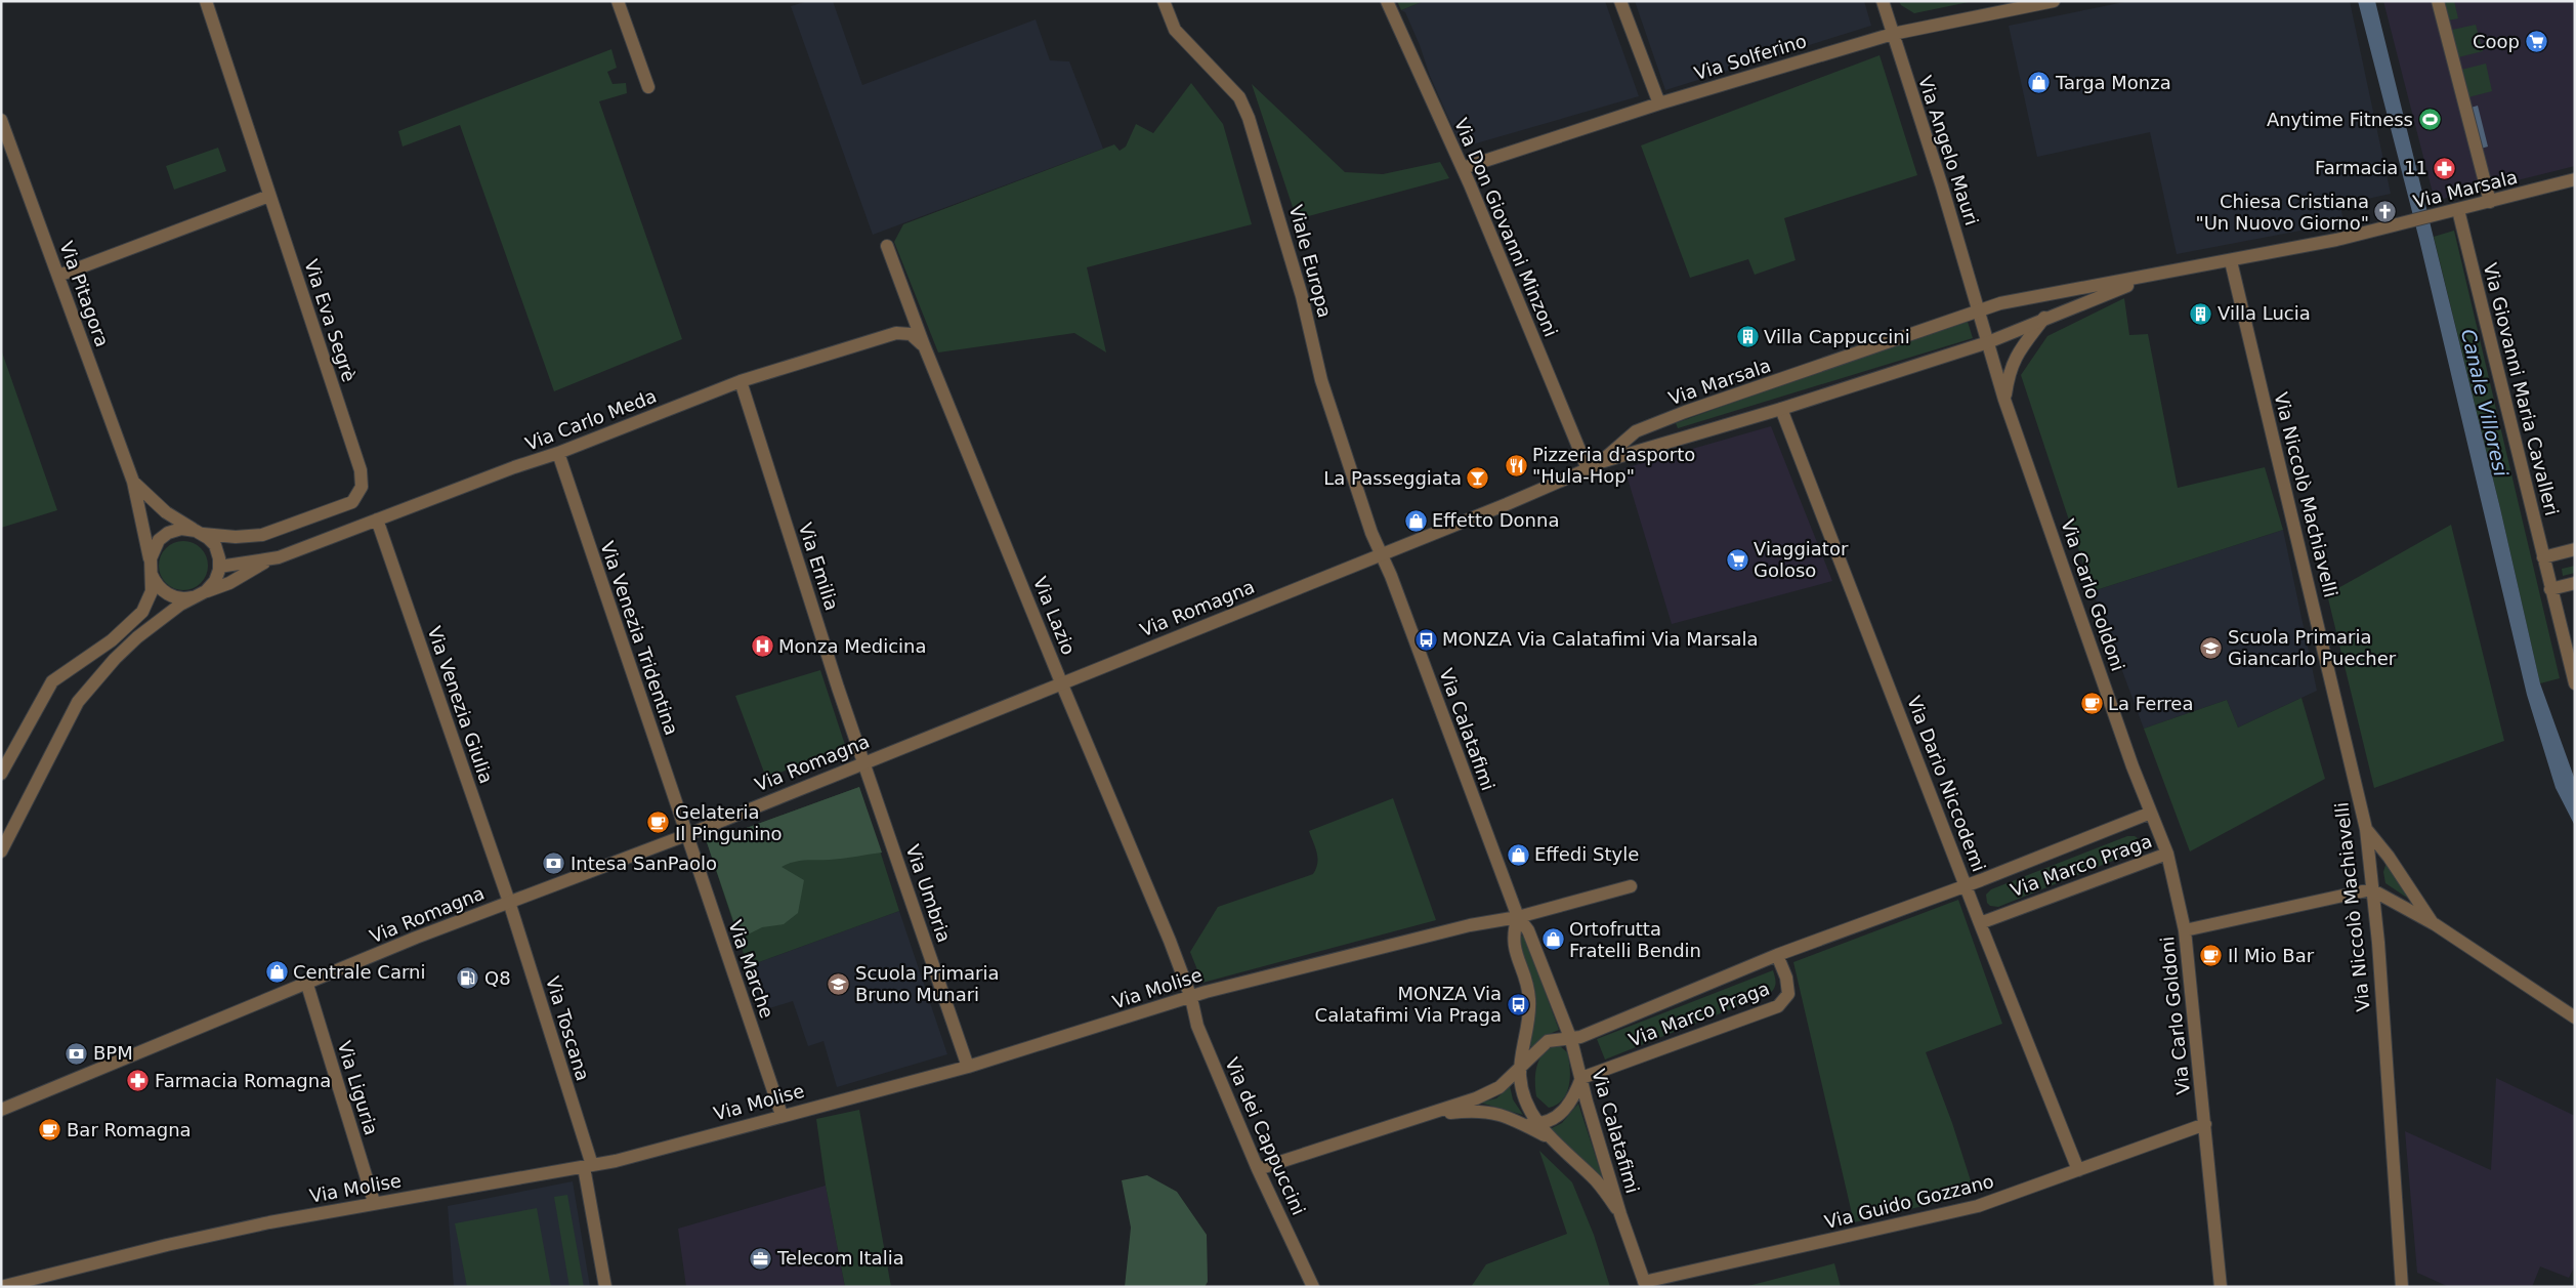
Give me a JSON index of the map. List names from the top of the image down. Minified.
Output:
{"streets":{"street":["Via Solferino","Via Angelo Mauri","Via Marsala","Via Don Giovanni Minzoni","Viale Europa","Via Pitagora","Via Eva Segrè","Via Giovanni Maria Cavalleri","Via Carlo Meda","Via Niccolò Machiavelli","Via Emilia","Via Carlo Goldoni","Via Romagna","Via Lazio","Via Venezia Tridentina","Via Venezia Giulia","Via Calatafimi","Via Dario Niccodemi","Via Marco Praga","Via Umbria","Via Marche","Via Molise","Via Toscana","Via Liguria","Via dei Cappuccini","Via Guido Gozzano"]},"crossings":[["Via Solferino","Via Angelo Mauri"],["Via Solferino","Via Don Giovanni Minzoni"],["Via Angelo Mauri","Via Marsala"],["Via Angelo Mauri","Via Carlo Goldoni"],["Via Marsala","Via Don Giovanni Minzoni"],["Via Marsala","Viale Europa"],["Via Marsala","Via Giovanni Maria Cavalleri"],["Via Marsala","Via Niccolò Machiavelli"],["Via Marsala","Via Carlo Goldoni"],["Via Marsala","Via Romagna"],["Via Marsala","Via Calatafimi"],["Via Marsala","Via Dario Niccodemi"],["Viale Europa","Via Romagna"],["Viale Europa","Via Calatafimi"],["Via Pitagora","Via Eva Segrè"],["Via Pitagora","Via Carlo Meda"],["Via Eva Segrè","Via Carlo Meda"],["Via Carlo Meda","Via Emilia"],["Via Carlo Meda","Via Lazio"],["Via Carlo Meda","Via Venezia Tridentina"],["Via Carlo Meda","Via Venezia Giulia"],["Via Emilia","Via Romagna"],["Via Emilia","Via Umbria"],["Via Carlo Goldoni","Via Marco Praga"],["Via Carlo Goldoni","Via Guido Gozzano"],["Via Romagna","Via Lazio"],["Via Romagna","Via Venezia Tridentina"],["Via Romagna","Via Venezia Giulia"],["Via Romagna","Via Calatafimi"],["Via Romagna","Via Umbria"],["Via Romagna","Via Marche"],["Via Romagna","Via Toscana"],["Via Romagna","Via Liguria"],["Via Lazio","Via Molise"],["Via Lazio","Via dei Cappuccini"],["Via Venezia Tridentina","Via Marche"],["Via Venezia Giulia","Via Toscana"],["Via Calatafimi","Via Marco Praga"],["Via Calatafimi","Via Molise"],["Via Dario Niccodemi","Via Marco Praga"],["Via Dario Niccodemi","Via Guido Gozzano"],["Via Umbria","Via Molise"],["Via Marche","Via Molise"],["Via Molise","Via Toscana"],["Via Molise","Via Liguria"],["Via Molise","Via dei Cappuccini"]],"water":["Canale Villoresi"],"places":{"supermarket":["Coop","Viaggiator Goloso"],"shop":["Targa Monza","Effetto Donna","Effedi Style","Ortofrutta Fratelli Bendin","Centrale Carni"],"sports":["Anytime Fitness"],"pharmacy":["Farmacia 11","Farmacia Romagna"],"church":["Chiesa Cristiana \"Un Nuovo Giorno\""],"building":["Villa Lucia","Villa Cappuccini"],"restaurant":["Pizzeria d'asporto \"Hula-Hop\""],"bar":["La Passeggiata"],"bus stop":["MONZA Via Calatafimi Via Marsala","MONZA Via Calatafimi Via Praga"],"hospital":["Monza Medicina"],"school or university":["Scuola Primaria Giancarlo Puecher","Scuola Primaria Bruno Munari"],"cafe":["La Ferrea","Gelateria Il Pingunino","Il Mio Bar","Bar Romagna"],"bank":["Intesa SanPaolo","BPM"],"fuel station":["Q8"],"office":["Telecom Italia"]}}
